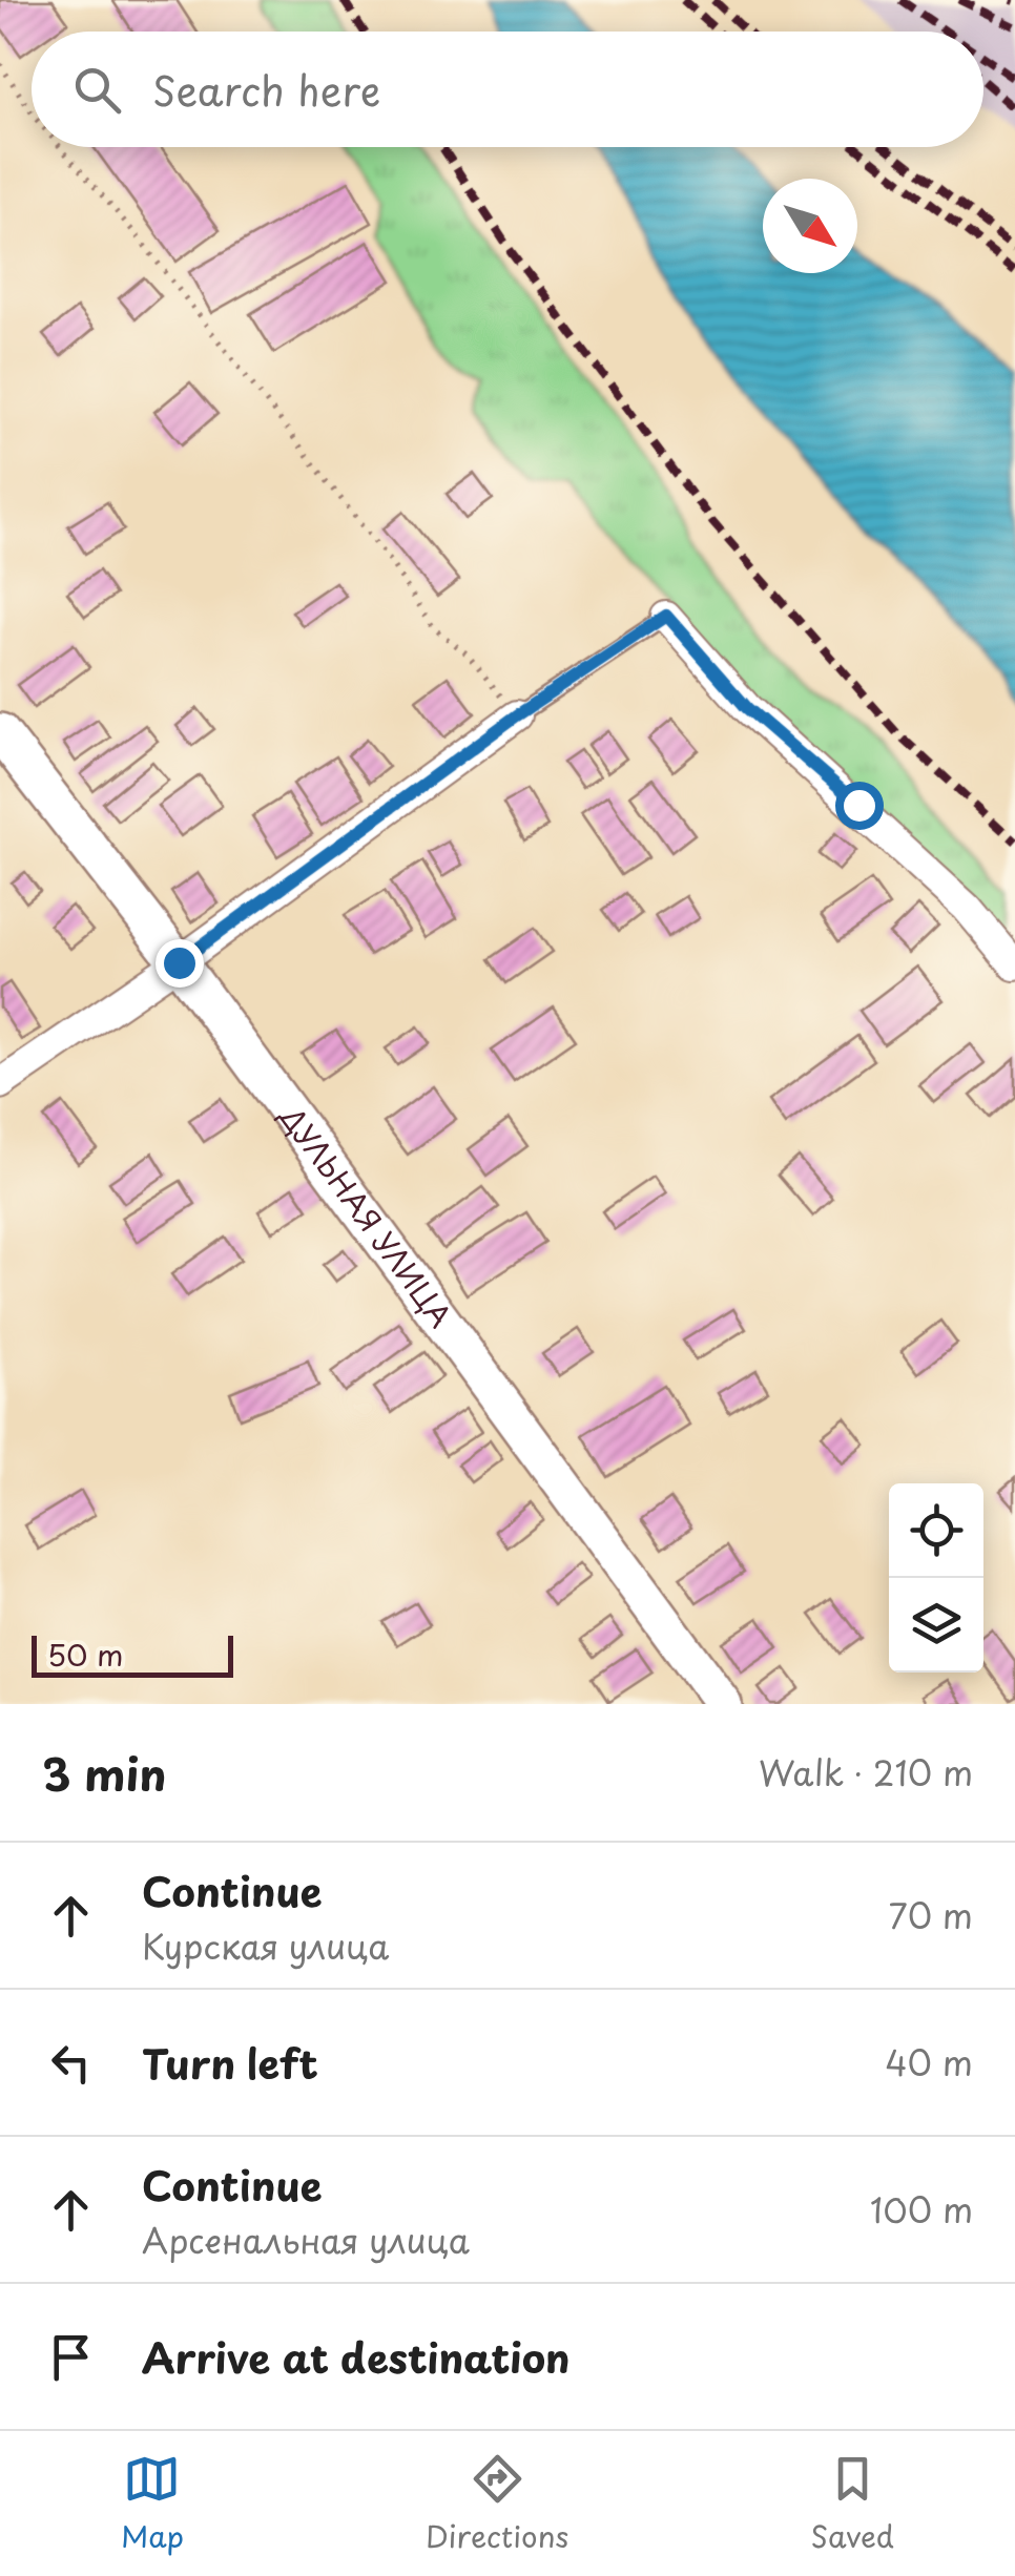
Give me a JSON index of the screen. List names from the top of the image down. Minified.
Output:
{"streets":{"street":["ДУЛЬНАЯ УЛИЦА"]},"scale_bar":"50 m","north":"bottom right","page":{"search":"Search here","scale":"50 m","heading":["3 min","Walk · 210 m"],"list":[["Continue","Курская улица","70 m"],["Turn left","40 m"],["Continue","Арсенальная улица","100 m"],"Arrive at destination"],"nav":["Map","Directions","Saved"]}}
